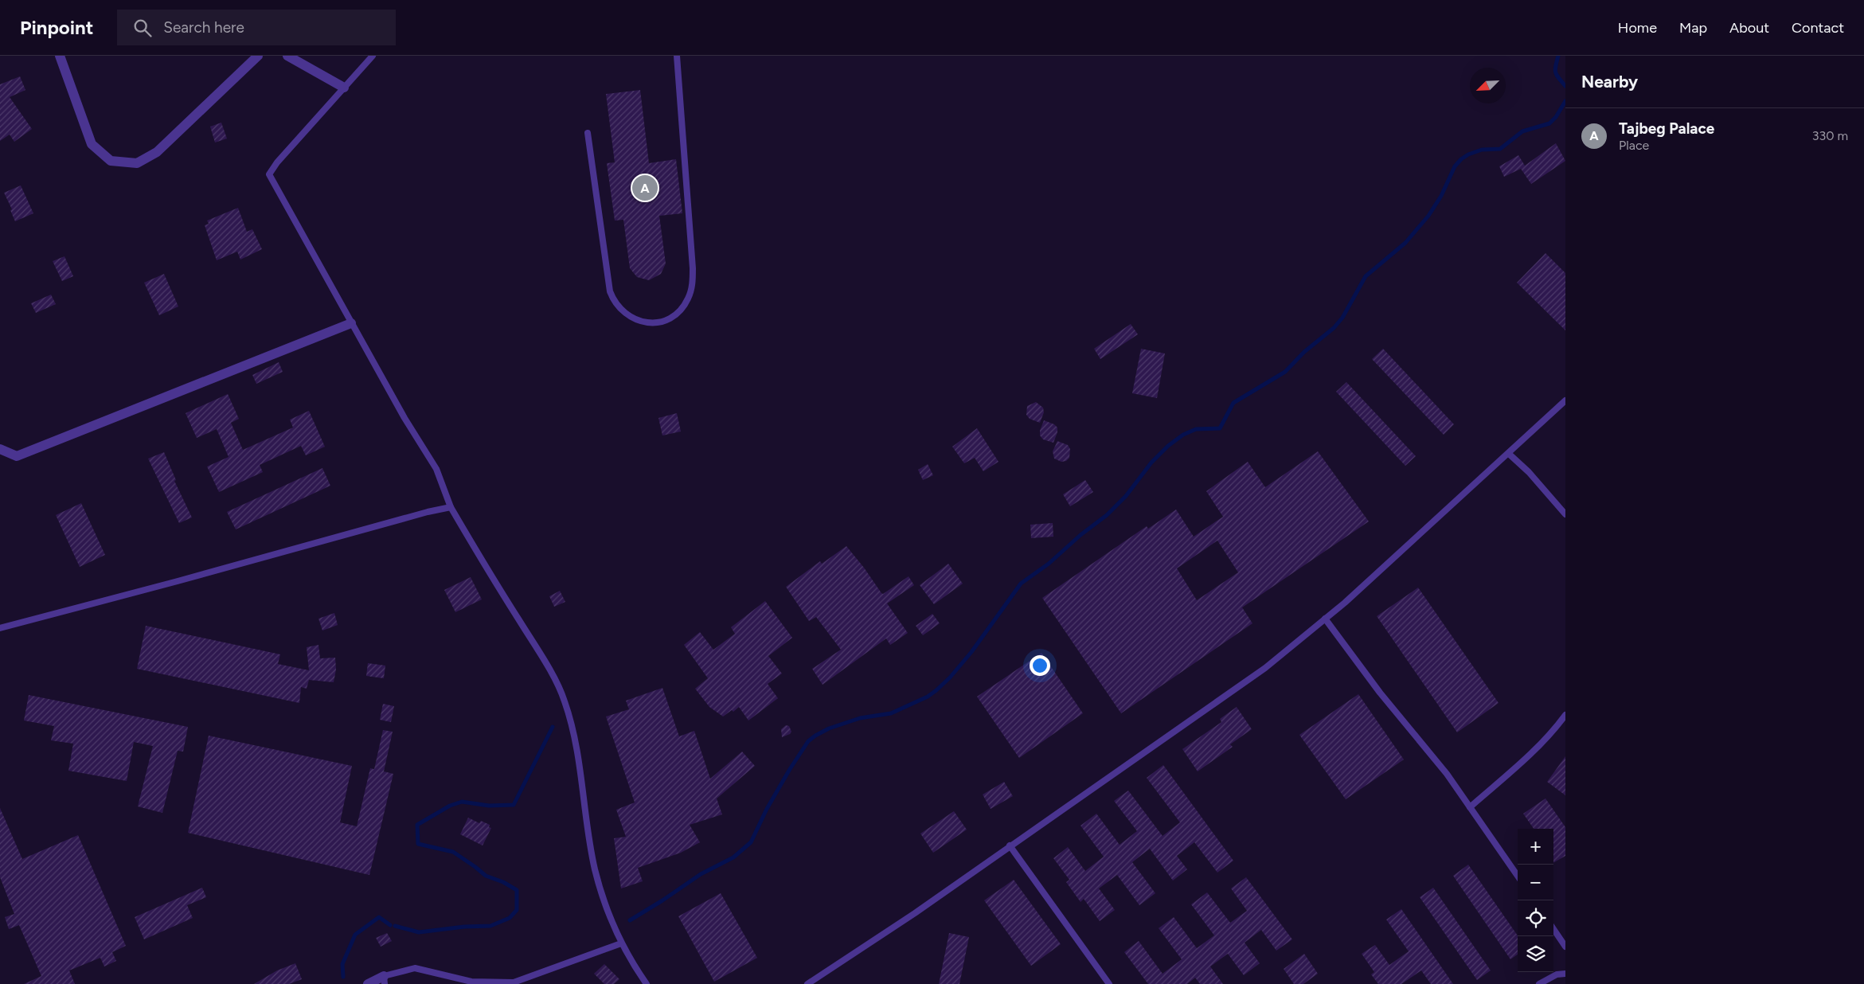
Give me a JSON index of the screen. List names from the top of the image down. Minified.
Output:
{"north":"bottom left","page":{"header":"Pinpoint","search":"Search here","nav":["Home","Map","About","Contact"],"heading":"Nearby","list":[{"mark":"A","name":"Tajbeg Palace","note":"Place","value":"330 m"}],"pins":"A","map_buttons":["+","−"]}}
